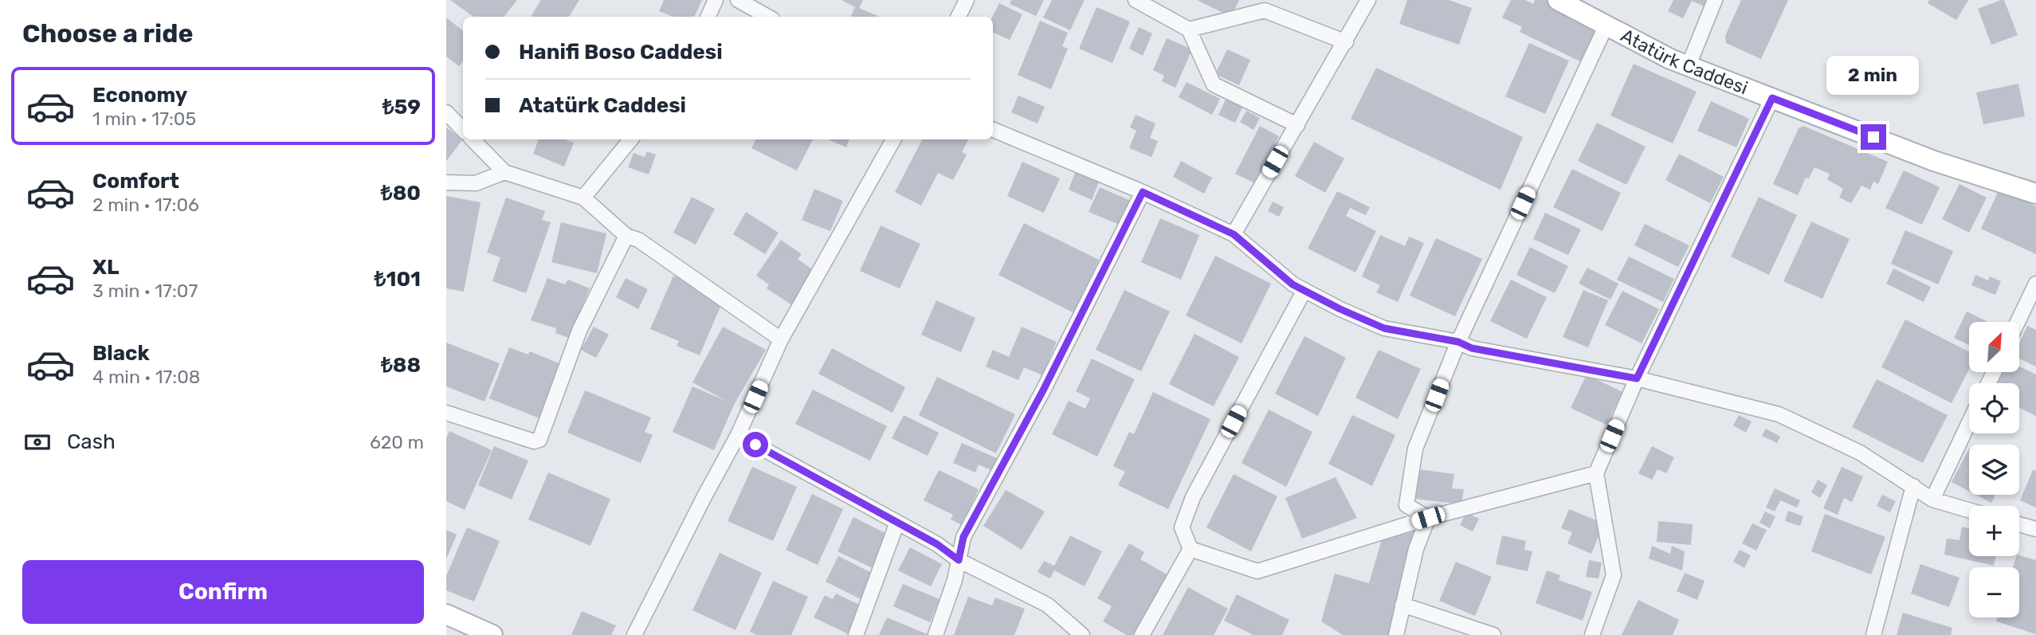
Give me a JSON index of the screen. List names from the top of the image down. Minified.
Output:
{"streets":{"street":["Atatürk Caddesi"]},"north":"top right","page":{"heading":"Choose a ride","banner":["Hanifi Boso Caddesi","Atatürk Caddesi"],"bubble":"2 min","list":[{"name":"Economy","note":"1 min · 17:05","value":"₺59"},{"name":"Comfort","note":"2 min · 17:06","value":"₺80"},{"name":"XL","note":"3 min · 17:07","value":"₺101"},{"name":"Black","note":"4 min · 17:08","value":"₺88"}],"map_buttons":["+","−"],"pay":["Cash","620 m"],"buttons":"Confirm"}}
